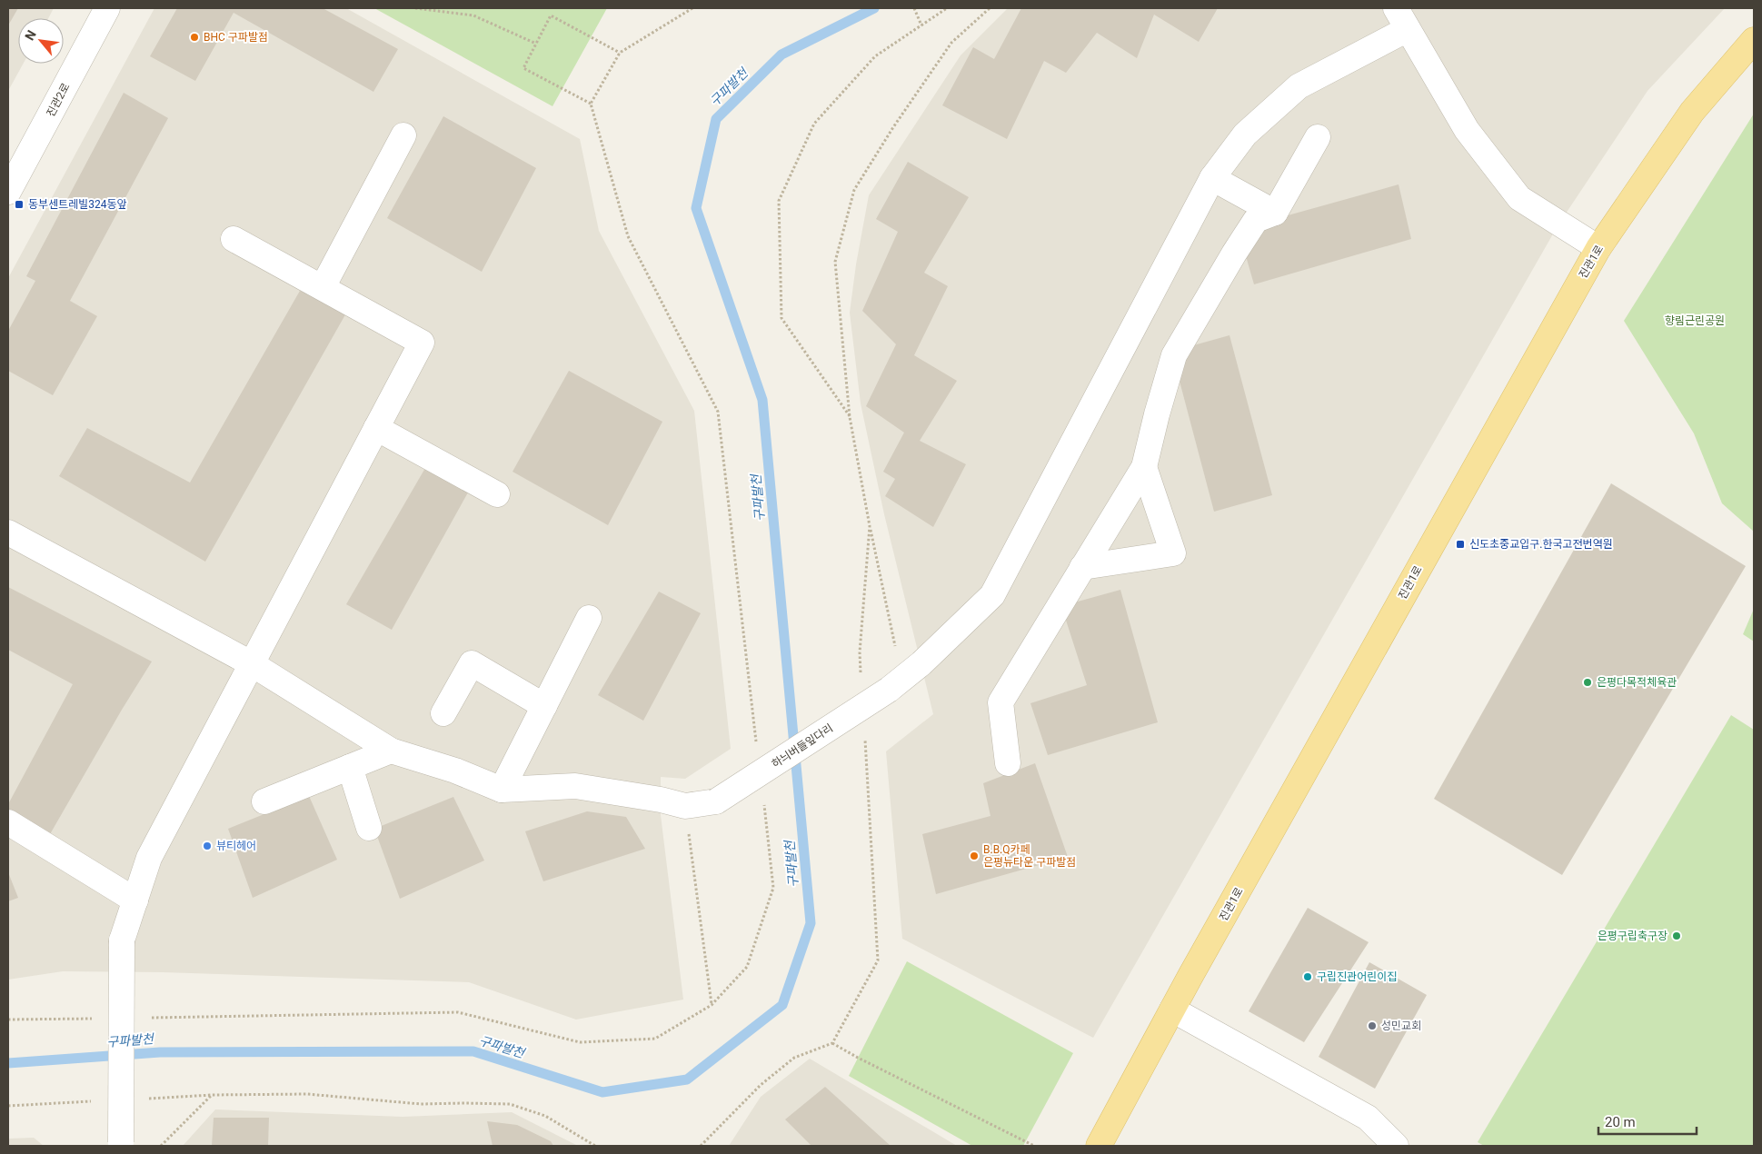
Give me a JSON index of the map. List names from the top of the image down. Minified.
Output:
{"streets":{"main road":["진관1로"],"street":["진관2로","하늬버들잎다리"]},"water":["구파발천"],"parks":["향림근린공원"],"places":{"other":["BHC 구파발점","은평다목적체육관","뷰티헤어","B.B.Q카페 은평뉴타운 구파발점","은평구립축구장","구립진관어린이집","성민교회"],"transit":["동부센트레빌324동앞","신도초중교입구.한국고전번역원"]},"scale_bar":"20 m","north":"top left"}
